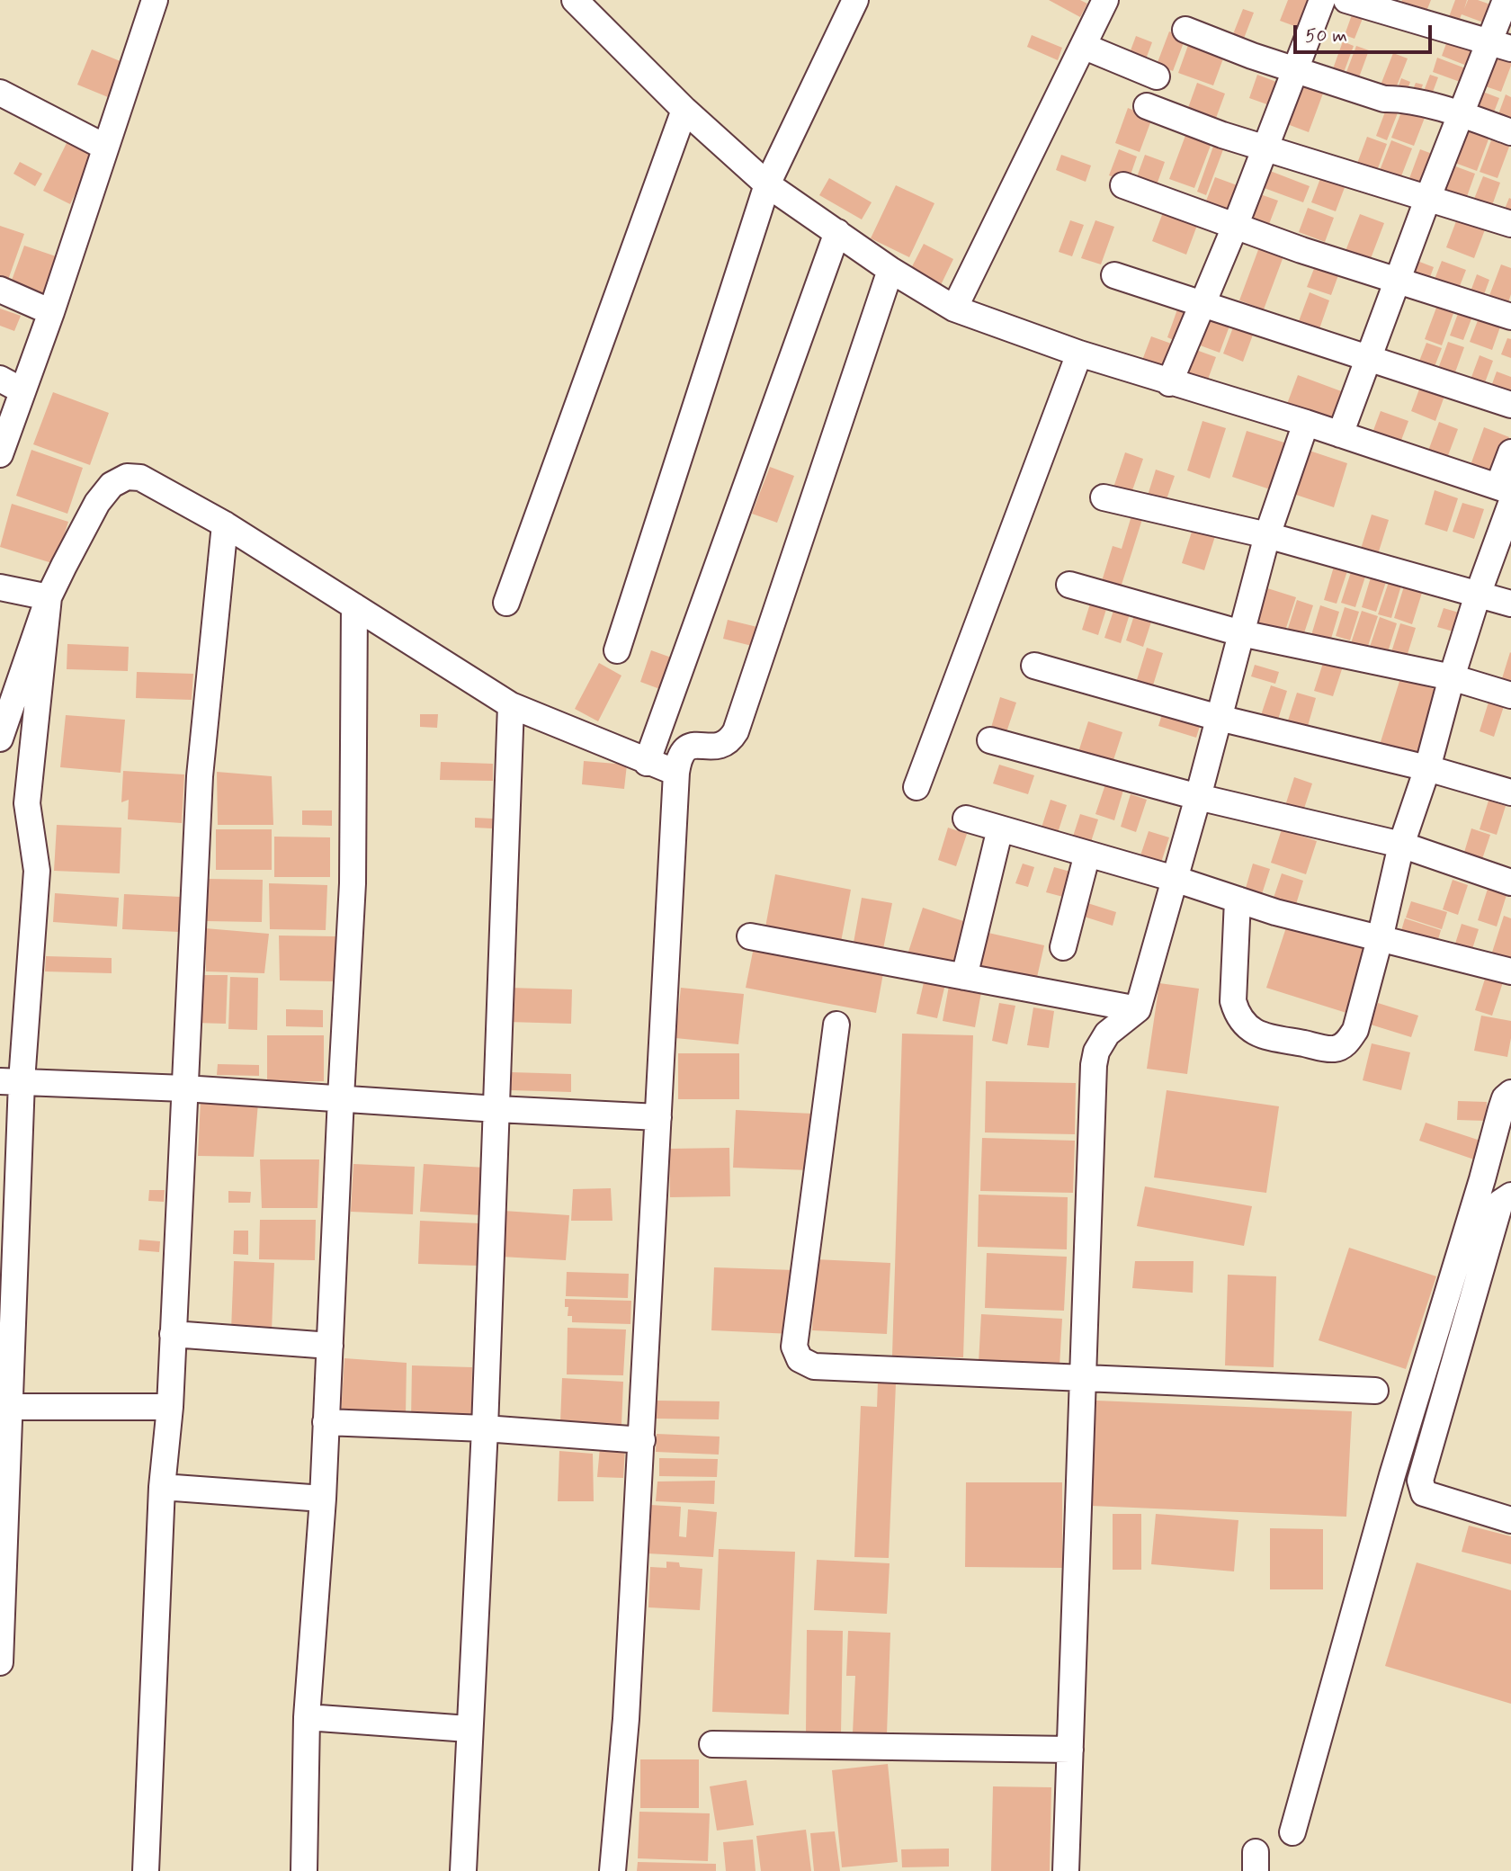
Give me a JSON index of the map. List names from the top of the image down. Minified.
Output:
{"scale_bar":"50 m"}
